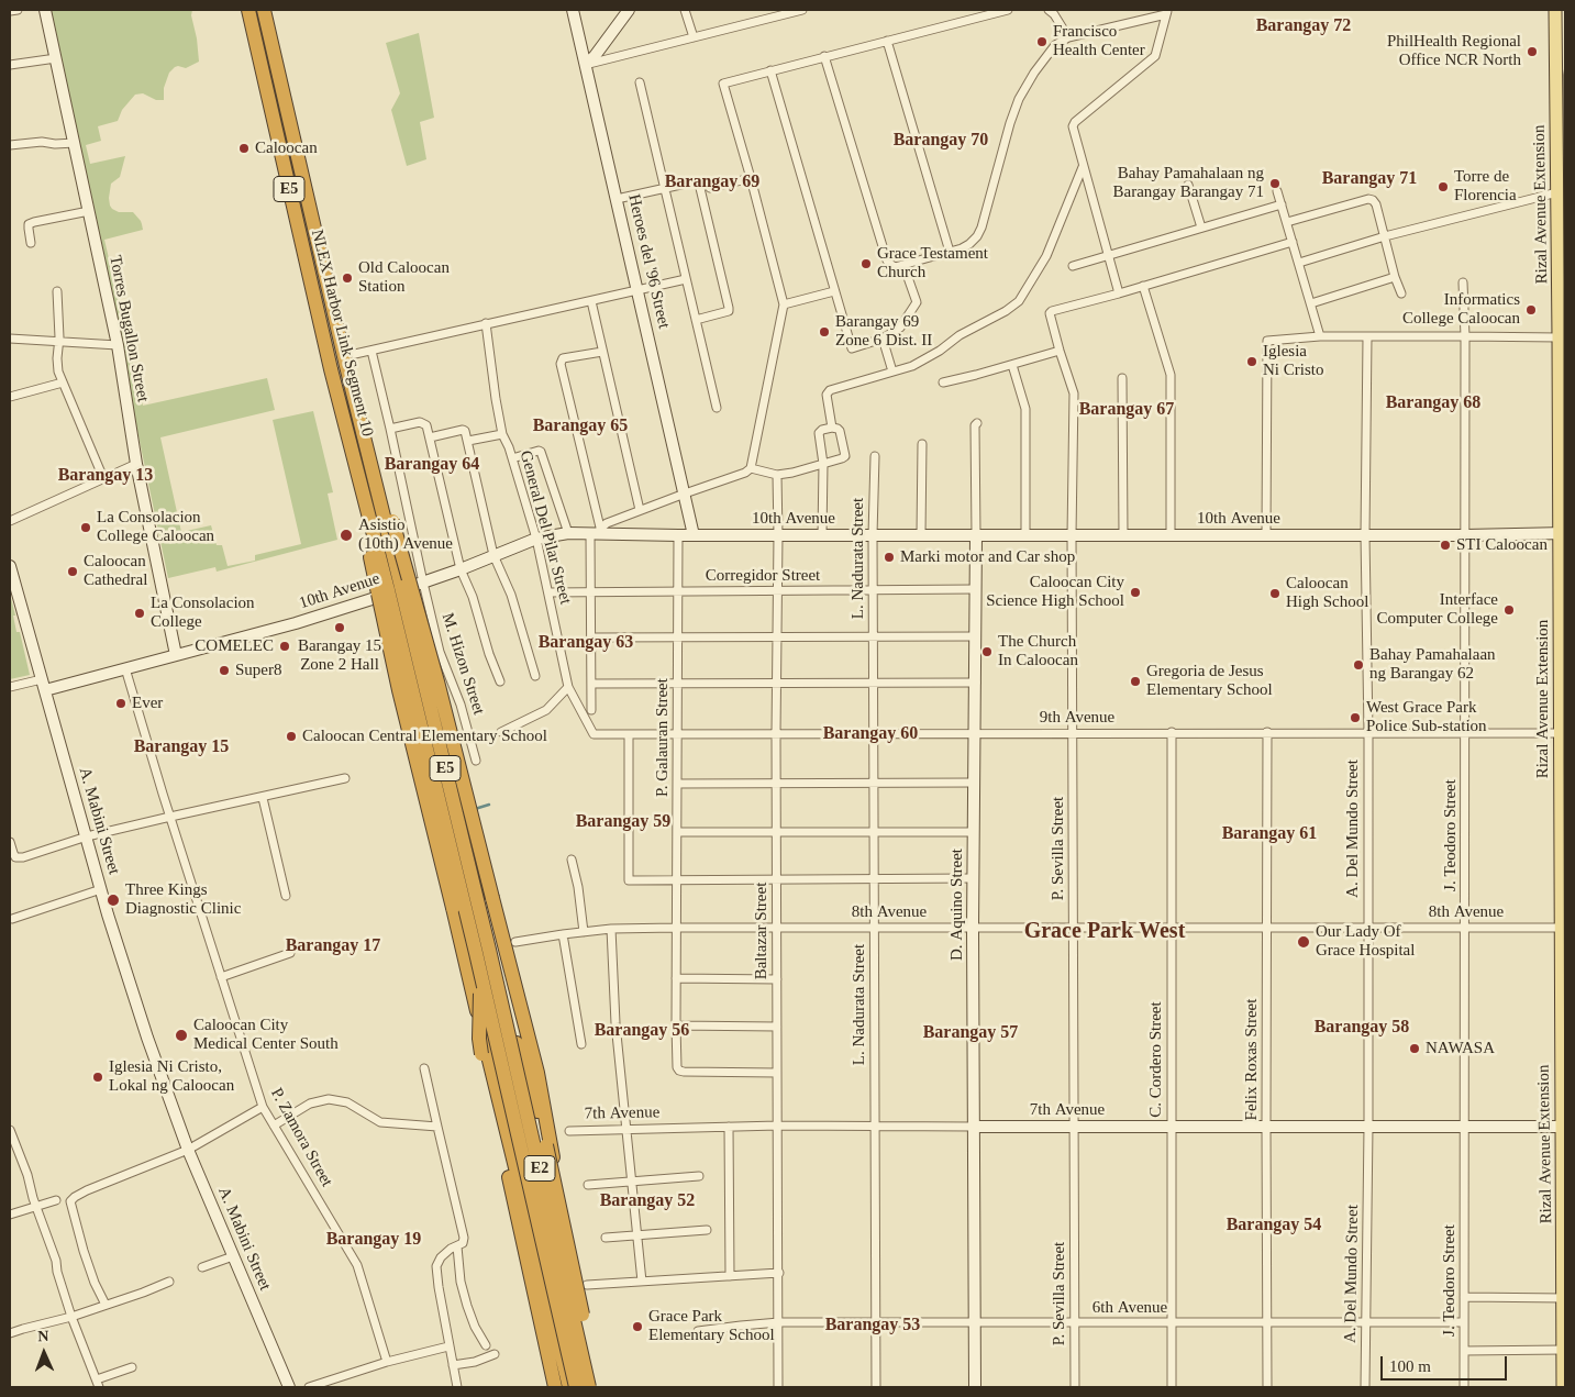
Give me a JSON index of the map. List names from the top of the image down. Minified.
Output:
{"streets":{"highway":["E5","NLEX Harbor Link Segment 10","E2"],"main road":["Rizal Avenue Extension"],"street":["Heroes del '96 Street","Torres Bugallon Street","10th Avenue","General Del Pilar Street","L. Nadurata Street","Corregidor Street","M. Hizon Street","9th Avenue","P. Galauran Street","A. Mabini Street","A. Del Mundo Street","J. Teodoro Street","P. Sevilla Street","D. Aquino Street","8th Avenue","Baltazar Street","C. Cordero Street","Felix Roxas Street","7th Avenue","P. Zamora Street","6th Avenue"]},"crossings":[["Rizal Avenue Extension","10th Avenue"],["Rizal Avenue Extension","9th Avenue"],["Rizal Avenue Extension","8th Avenue"],["Rizal Avenue Extension","7th Avenue"],["Heroes del '96 Street","10th Avenue"],["Torres Bugallon Street","10th Avenue"],["NLEX Harbor Link Segment 10","E2"],["10th Avenue","General Del Pilar Street"],["10th Avenue","L. Nadurata Street"],["10th Avenue","M. Hizon Street"],["10th Avenue","P. Galauran Street"],["10th Avenue","A. Mabini Street"],["10th Avenue","A. Del Mundo Street"],["10th Avenue","J. Teodoro Street"],["10th Avenue","P. Sevilla Street"],["10th Avenue","D. Aquino Street"],["10th Avenue","Baltazar Street"],["10th Avenue","P. Zamora Street"],["General Del Pilar Street","Corregidor Street"],["General Del Pilar Street","9th Avenue"],["L. Nadurata Street","Corregidor Street"],["L. Nadurata Street","9th Avenue"],["L. Nadurata Street","8th Avenue"],["L. Nadurata Street","7th Avenue"],["L. Nadurata Street","6th Avenue"],["Corregidor Street","P. Galauran Street"],["Corregidor Street","D. Aquino Street"],["Corregidor Street","Baltazar Street"],["9th Avenue","P. Galauran Street"],["9th Avenue","A. Del Mundo Street"],["9th Avenue","J. Teodoro Street"],["9th Avenue","P. Sevilla Street"],["9th Avenue","D. Aquino Street"],["9th Avenue","Baltazar Street"],["9th Avenue","C. Cordero Street"],["9th Avenue","Felix Roxas Street"],["P. Galauran Street","8th Avenue"],["P. Galauran Street","Baltazar Street"],["A. Del Mundo Street","8th Avenue"],["A. Del Mundo Street","7th Avenue"],["A. Del Mundo Street","6th Avenue"],["J. Teodoro Street","8th Avenue"],["J. Teodoro Street","7th Avenue"],["J. Teodoro Street","6th Avenue"],["P. Sevilla Street","8th Avenue"],["P. Sevilla Street","7th Avenue"],["P. Sevilla Street","6th Avenue"],["D. Aquino Street","8th Avenue"],["D. Aquino Street","7th Avenue"],["D. Aquino Street","6th Avenue"],["8th Avenue","Baltazar Street"],["8th Avenue","C. Cordero Street"],["8th Avenue","Felix Roxas Street"],["Baltazar Street","7th Avenue"],["Baltazar Street","6th Avenue"],["C. Cordero Street","7th Avenue"],["C. Cordero Street","6th Avenue"],["Felix Roxas Street","7th Avenue"],["Felix Roxas Street","6th Avenue"]],"districts":["Barangay 72","Barangay 70","Barangay 71","Barangay 69","Barangay 68","Barangay 67","Barangay 65","Barangay 64","Barangay 13","Barangay 63","Barangay 60","Barangay 15","Barangay 59","Barangay 61","Grace Park West","Barangay 17","Barangay 58","Barangay 56","Barangay 57","Barangay 52","Barangay 54","Barangay 19","Barangay 53"],"places":["Francisco Health Center","PhilHealth Regional Office NCR North","Caloocan","Bahay Pamahalaan ng Barangay Barangay 71","Torre de Florencia","Grace Testament Church","Old Caloocan Station","Informatics College Caloocan","Barangay 69 Zone 6 Dist. II","Iglesia Ni Cristo","La Consolacion College Caloocan","Asistio (10th) Avenue","STI Caloocan","Marki motor and Car shop","Caloocan Cathedral","Caloocan City Science High School","Caloocan High School","Interface Computer College","La Consolacion College","Barangay 15 Zone 2 Hall","COMELEC","The Church In Caloocan","Bahay Pamahalaan ng Barangay 62","Super8","Gregoria de Jesus Elementary School","Ever","West Grace Park Police Sub-station","Caloocan Central Elementary School","Three Kings Diagnostic Clinic","Our Lady Of Grace Hospital","Caloocan City Medical Center South","NAWASA","Iglesia Ni Cristo, Lokal ng Caloocan","Grace Park Elementary School"],"scale_bar":"100 m","north":"top"}
